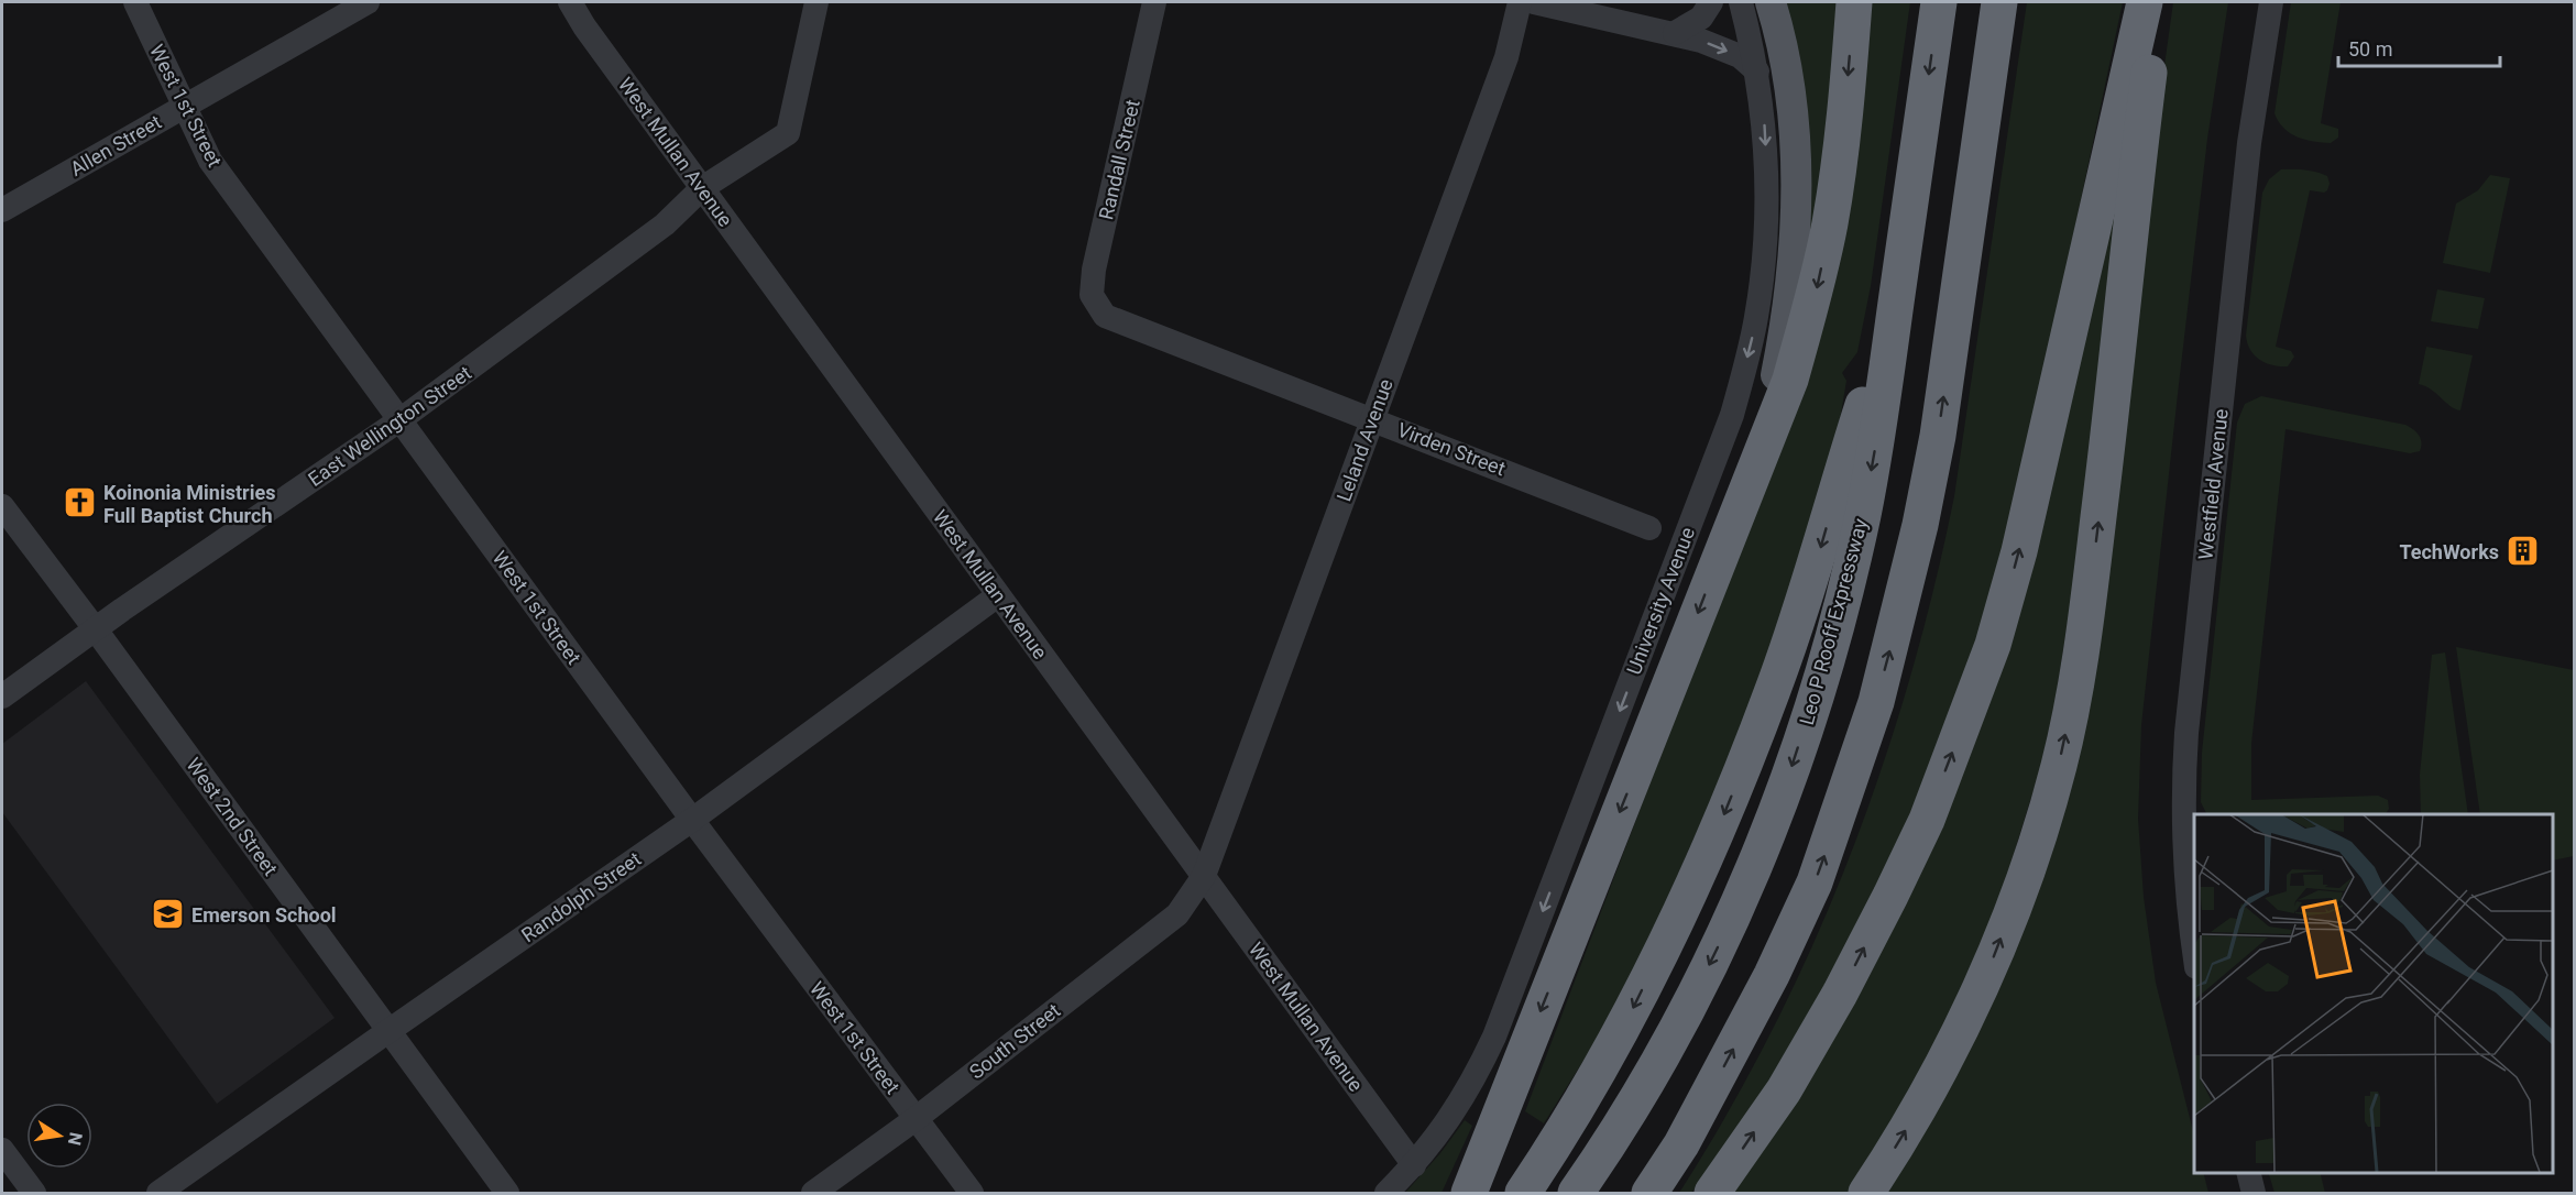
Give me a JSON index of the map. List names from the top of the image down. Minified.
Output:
{"streets":{"highway":["Leo P Rooff Expressway"],"street":["West 1st Street","Allen Street","West Mullan Avenue","Randall Street","East Wellington Street","Leland Avenue","Virden Street","Westfield Avenue","University Avenue","West 2nd Street","Randolph Street","South Street"]},"crossings":[["West 1st Street","Allen Street"],["West 1st Street","East Wellington Street"],["West 1st Street","Randolph Street"],["West 1st Street","South Street"],["West Mullan Avenue","East Wellington Street"],["West Mullan Avenue","Leland Avenue"],["West Mullan Avenue","University Avenue"],["West Mullan Avenue","Randolph Street"],["West Mullan Avenue","South Street"],["Randall Street","Virden Street"],["East Wellington Street","West 2nd Street"],["Leland Avenue","Virden Street"],["Leland Avenue","South Street"],["West 2nd Street","Randolph Street"]],"one_way":["University Avenue"],"places":{"church":["Koinonia Ministries Full Baptist Church"],"building":["TechWorks"],"school or university":["Emerson School"]},"scale_bar":"50 m","north":"right"}
